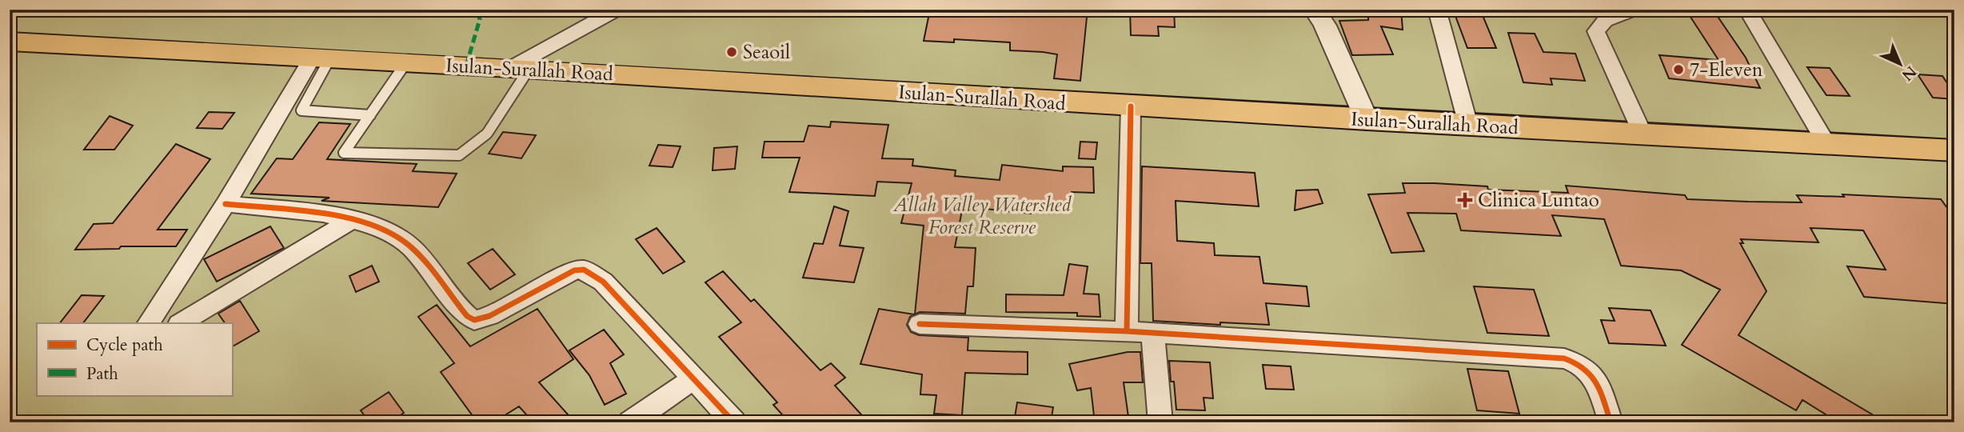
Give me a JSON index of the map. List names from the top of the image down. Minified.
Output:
{"streets":{"highway":["Isulan-Surallah Road"]},"parks":["Allah Valley Watershed Forest Reserve"],"places":{"other":["Seaoil","7-Eleven"],"health":["Clinica Luntao"]},"legend":["Cycle path","Path"],"north":"bottom right"}
